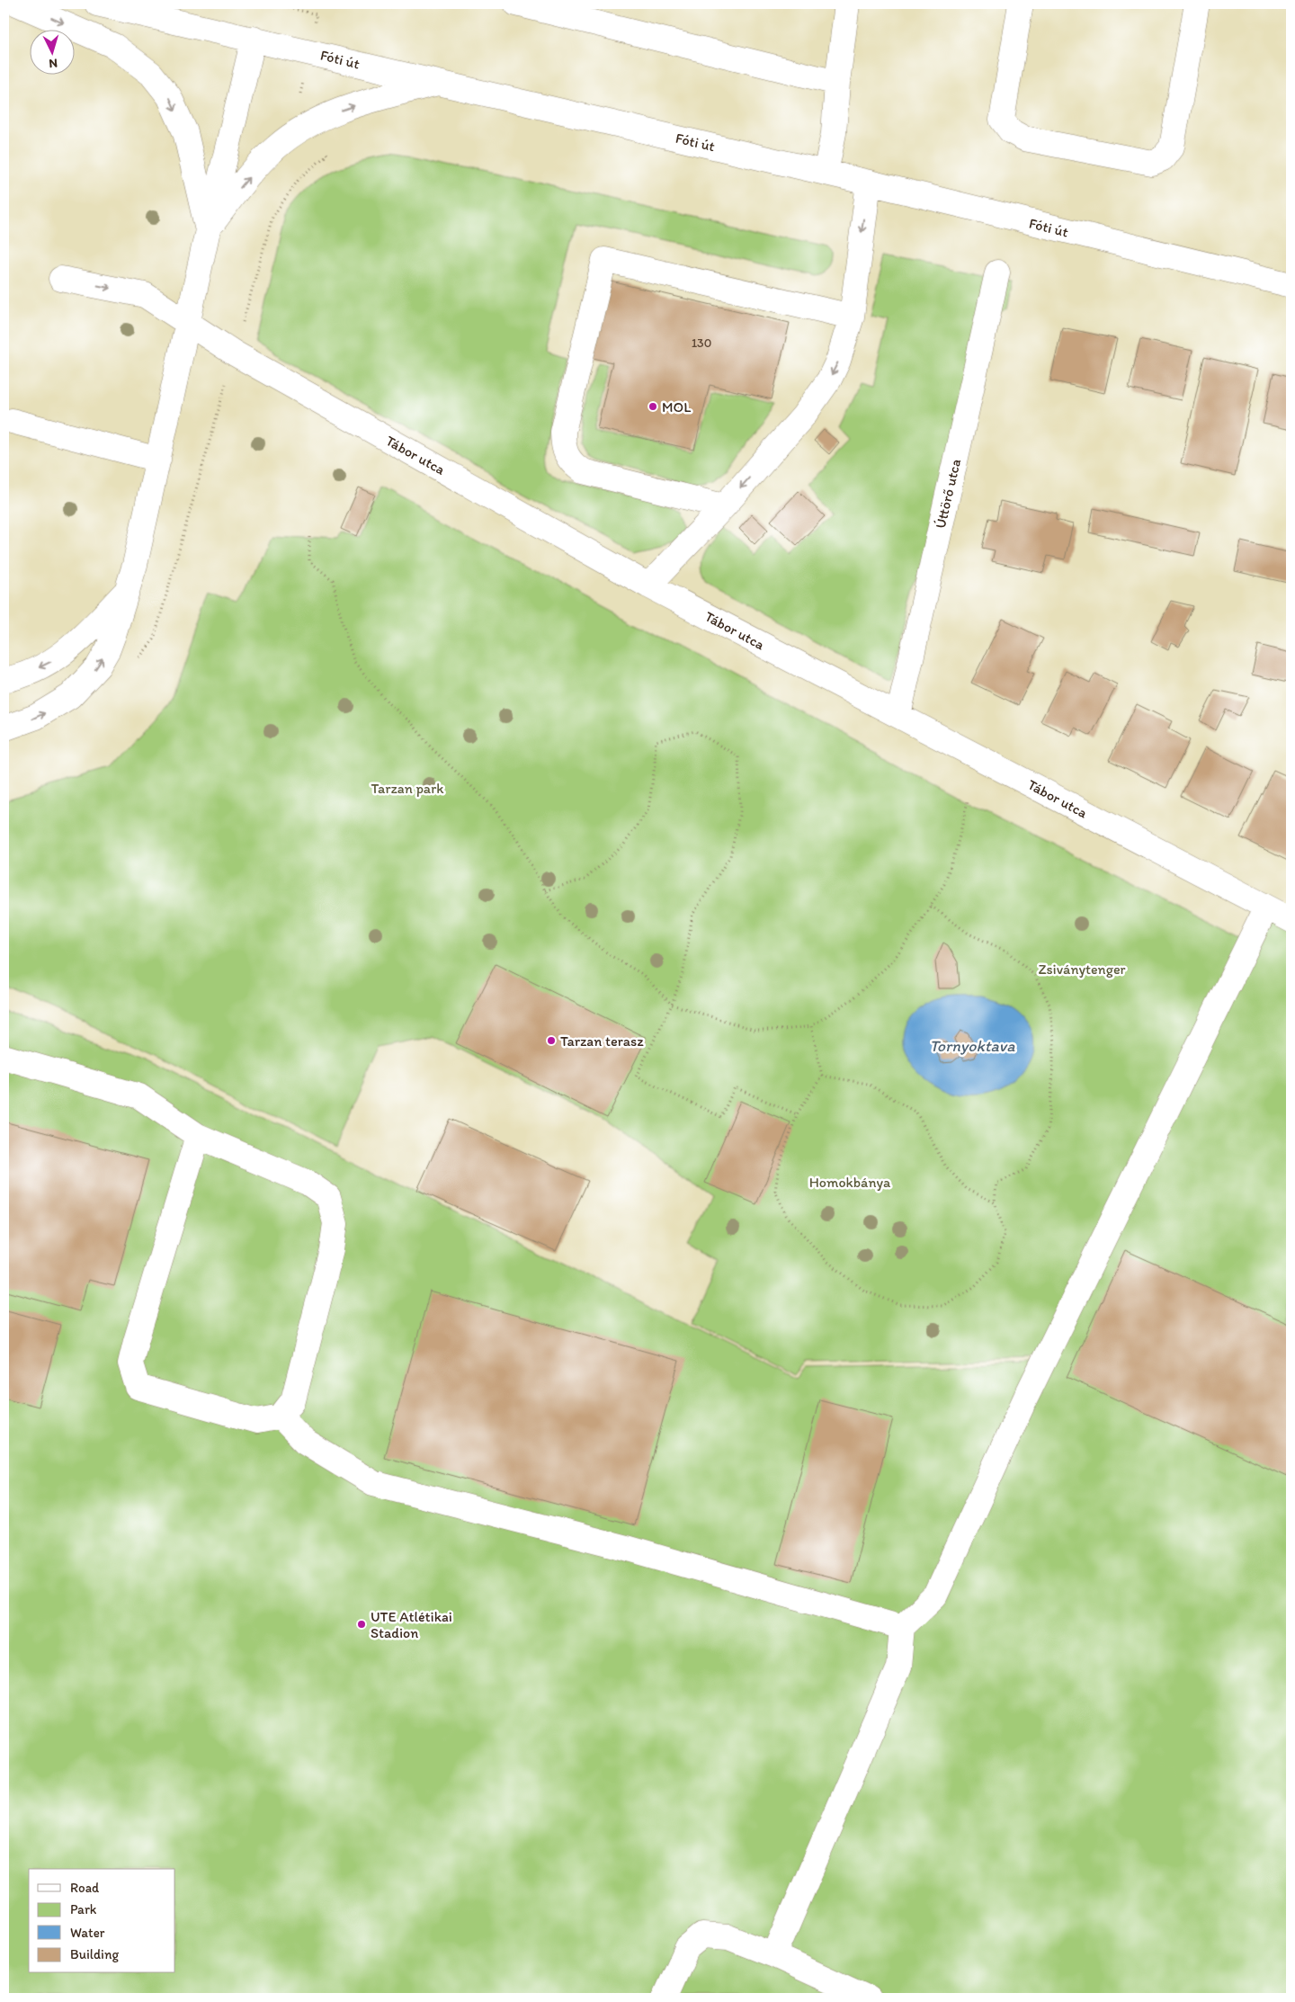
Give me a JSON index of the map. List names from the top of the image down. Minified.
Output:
{"streets":{"street":["Fóti út","Tábor utca","Úttörő utca"]},"crossings":[["Tábor utca","Úttörő utca"]],"water":["Tornyoktava"],"parks":["Tarzan park","Zsiványtenger","Homokbánya"],"places":["MOL","Tarzan terasz","UTE Atlétikai Stadion"],"house_numbers":["130"],"legend":["Road","Park","Water","Building"],"north":"bottom"}
